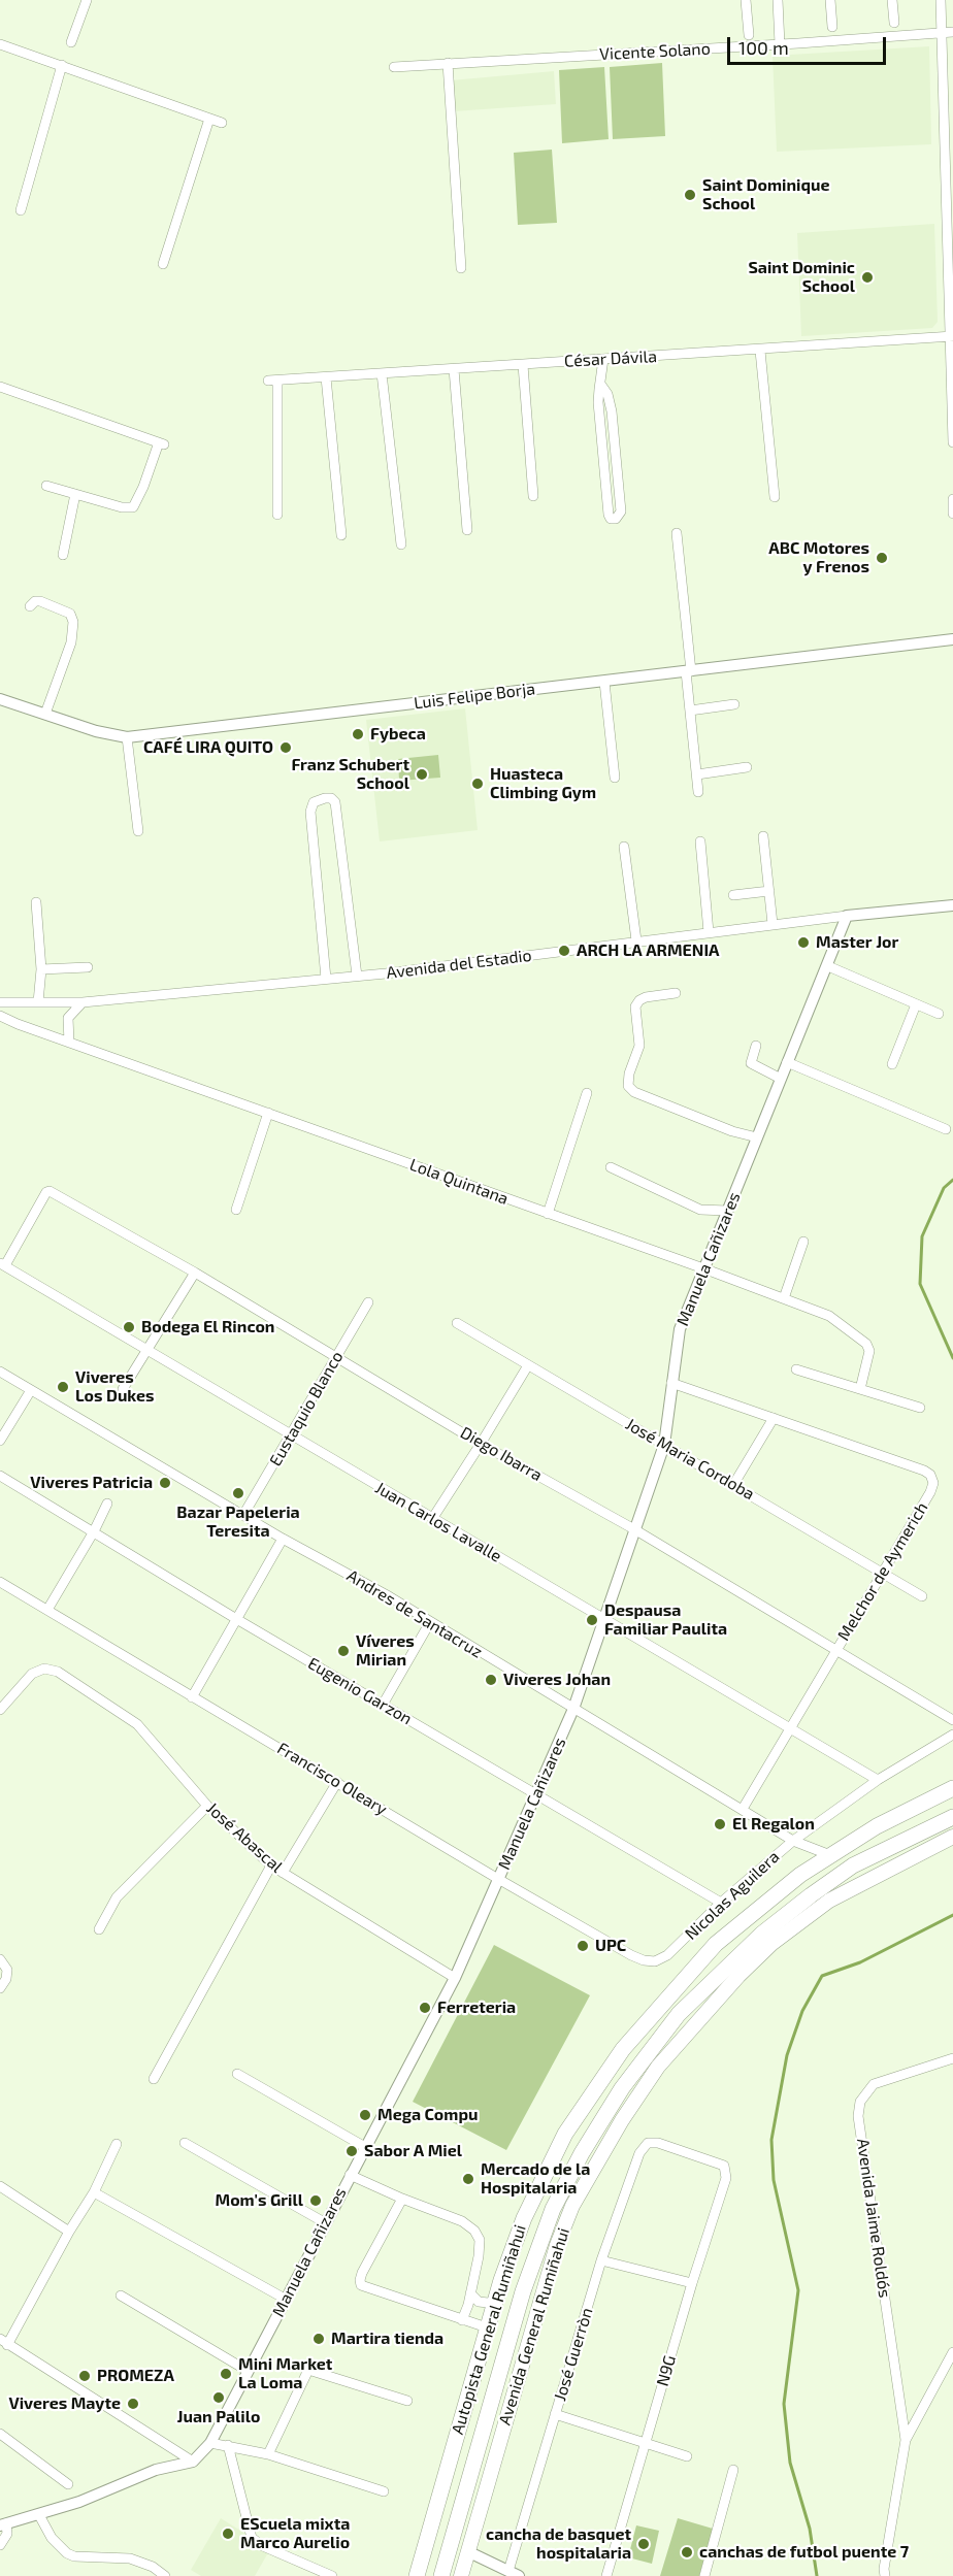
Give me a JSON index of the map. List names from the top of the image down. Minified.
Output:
{"streets":{"highway":["Autopista General Rumiñahui"],"main road":["Avenida General Rumiñahui"],"street":["Vicente Solano","César Dávila","Luis Felipe Borja","Avenida del Estadio","Lola Quintana","Manuela Cañizares","Eustaquio Blanco","Diego Ibarra","José Maria Cordoba","Juan Carlos Lavalle","Melchor de Aymerich","Andres de Santacruz","Eugenio Garzon","Francisco Oleary","José Abascal","Nicolas Aguilera","Avenida Jaime Roldós","José Guerròn","N9G"]},"crossings":[["Avenida del Estadio","Manuela Cañizares"],["Lola Quintana","Manuela Cañizares"],["Manuela Cañizares","Diego Ibarra"],["Manuela Cañizares","José Maria Cordoba"],["Manuela Cañizares","Juan Carlos Lavalle"],["Manuela Cañizares","Melchor de Aymerich"],["Manuela Cañizares","Andres de Santacruz"],["Manuela Cañizares","Eugenio Garzon"],["Manuela Cañizares","Francisco Oleary"],["Manuela Cañizares","José Abascal"],["Eustaquio Blanco","Diego Ibarra"],["Eustaquio Blanco","Juan Carlos Lavalle"],["Eustaquio Blanco","Andres de Santacruz"],["Diego Ibarra","Juan Carlos Lavalle"],["Diego Ibarra","Melchor de Aymerich"],["José Maria Cordoba","Melchor de Aymerich"],["Juan Carlos Lavalle","Melchor de Aymerich"],["Juan Carlos Lavalle","Nicolas Aguilera"],["Melchor de Aymerich","Andres de Santacruz"],["Andres de Santacruz","Nicolas Aguilera"],["Andres de Santacruz","Autopista General Rumiñahui"],["Eugenio Garzon","Nicolas Aguilera"],["Francisco Oleary","Nicolas Aguilera"],["José Guerròn","N9G"]],"places":["Saint Dominique School","Saint Dominic School","ABC Motores y Frenos","Fybeca","CAFÉ LIRA QUITO","Franz Schubert School","Huasteca Climbing Gym","Master Jor","ARCH LA ARMENIA","Bodega El Rincon","Viveres Los Dukes","Viveres Patricia","Bazar Papeleria Teresita","Despausa Familiar Paulita","Víveres Mirian","Viveres Johan","El Regalon","UPC","Ferreteria","Mega Compu","Sabor A Miel","Mercado de la Hospitalaria","Mom's Grill","Martira tienda","Mini Market La Loma","PROMEZA","Juan Palilo","Viveres Mayte","EScuela mixta Marco Aurelio","cancha de basquet hospitalaria","canchas de futbol puente 7"],"scale_bar":"100 m"}
